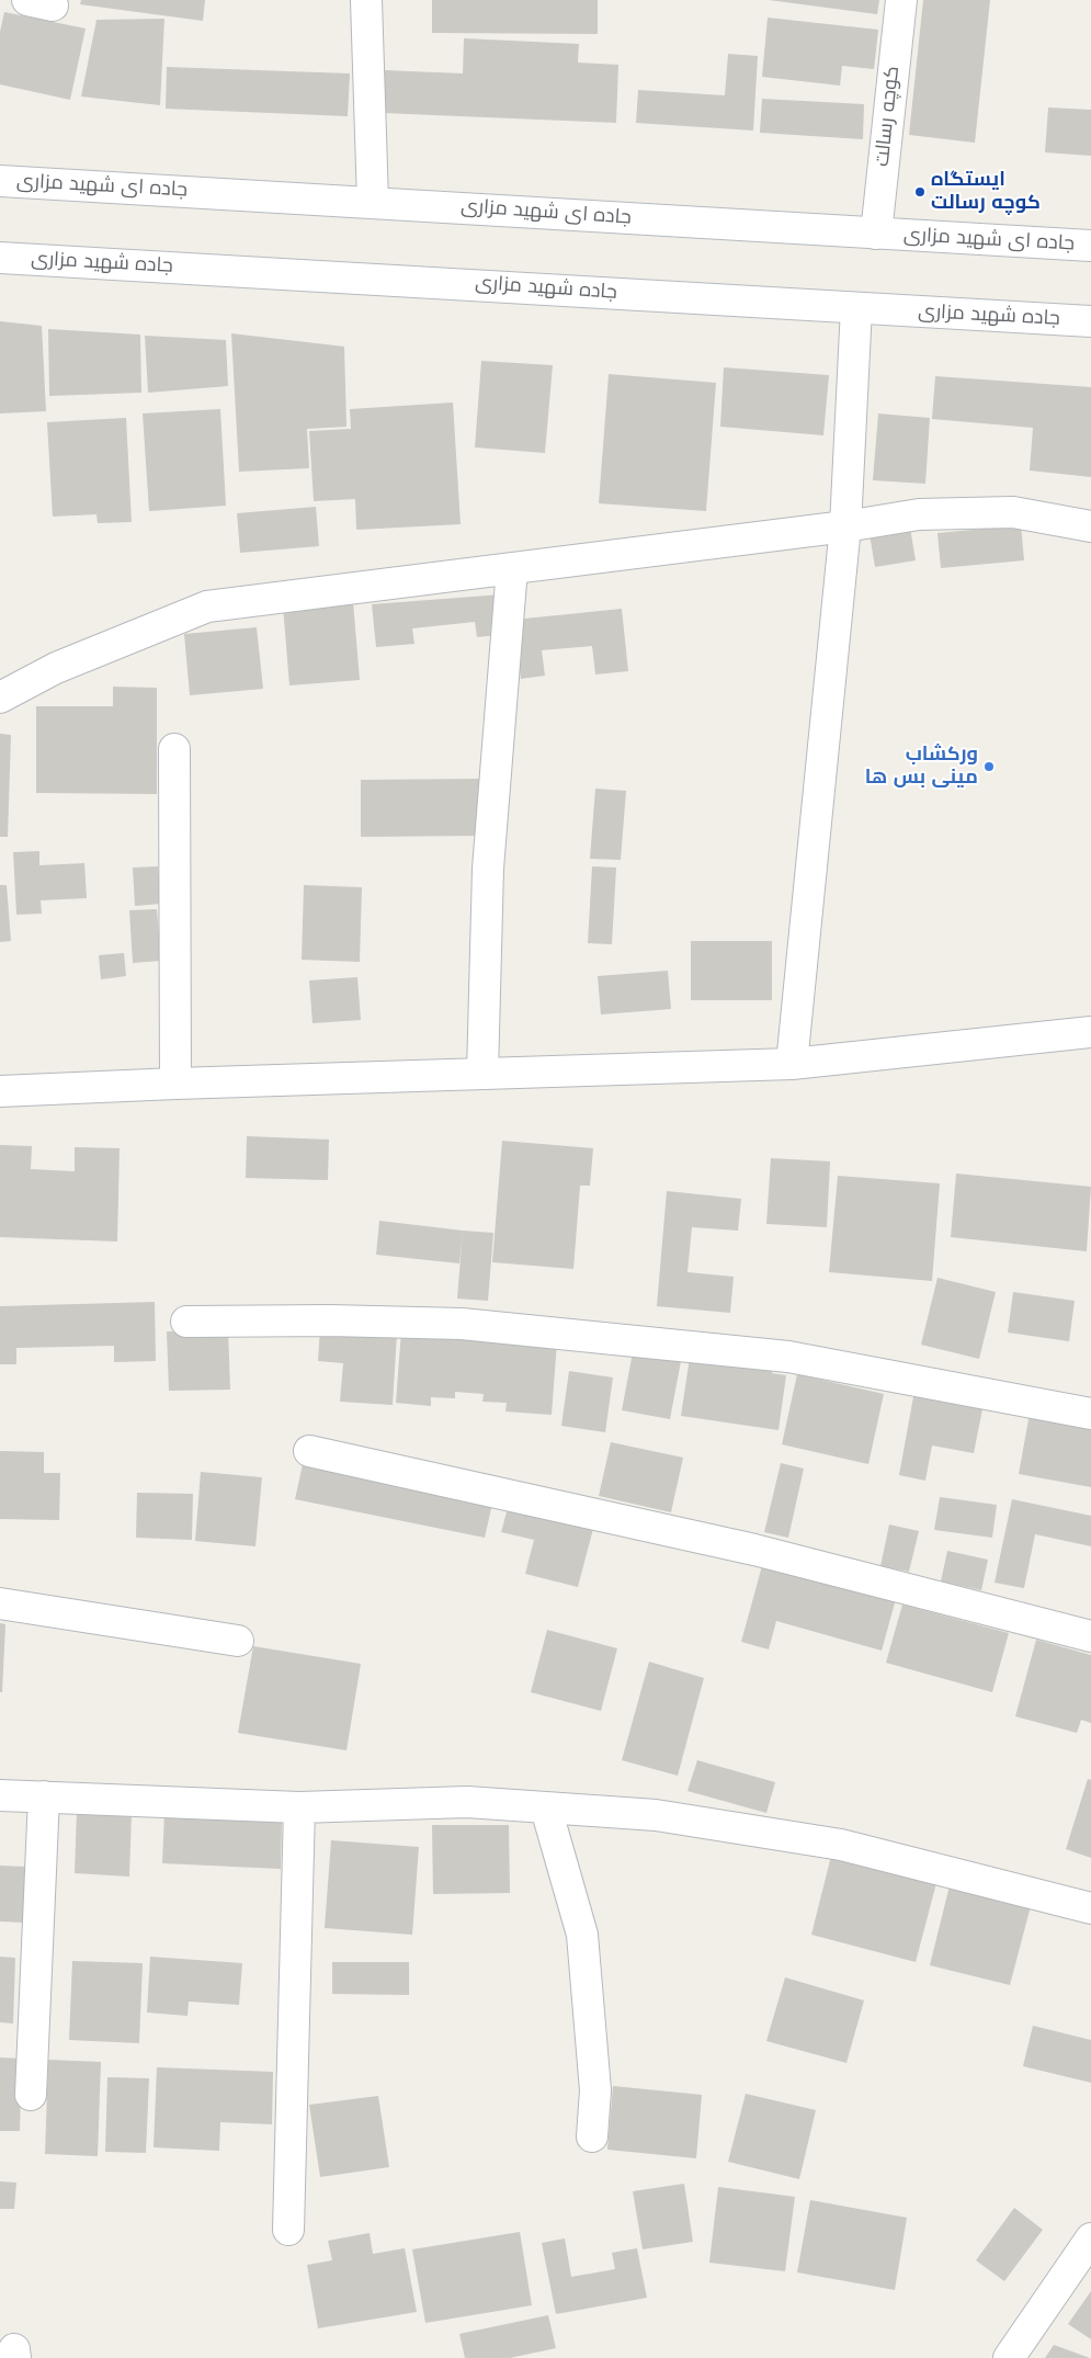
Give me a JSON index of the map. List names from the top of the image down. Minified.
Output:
{"streets":{"street":["کوچه رسالت","جاده ای شهید مزاری","جاده شهید مزاری"]},"crossings":[["کوچه رسالت","جاده ای شهید مزاری"]],"places":["ایستگاه کوچه رسالت","ورکشاب مینی بس ها"]}
